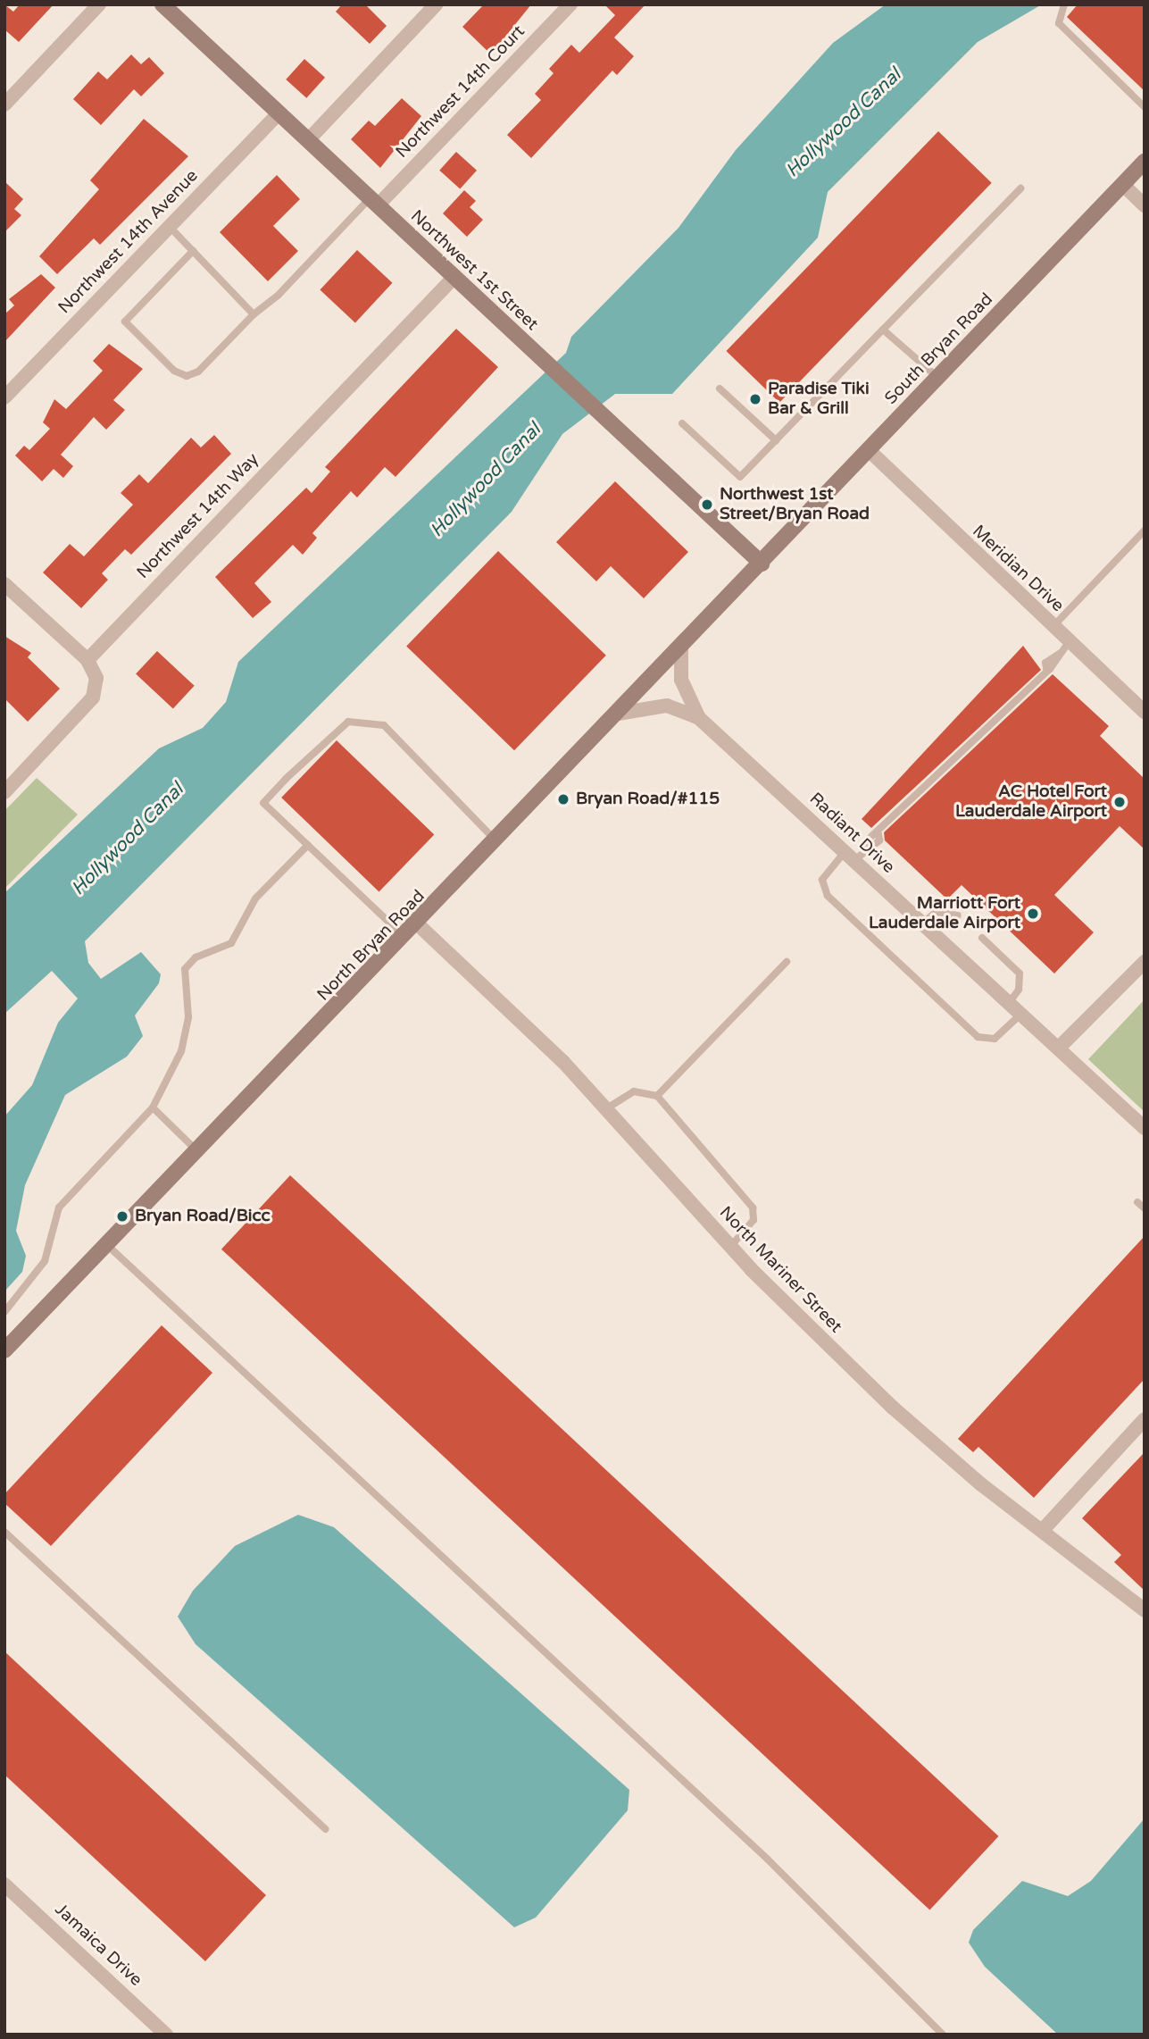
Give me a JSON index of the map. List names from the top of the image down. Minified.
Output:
{"streets":{"street":["Northwest 14th Court","Northwest 14th Avenue","Northwest 1st Street","South Bryan Road","Northwest 14th Way","Meridian Drive","Radiant Drive","North Bryan Road","North Mariner Street","Jamaica Drive"]},"crossings":[["Northwest 14th Court","Northwest 1st Street"],["Northwest 14th Avenue","Northwest 1st Street"],["Northwest 1st Street","South Bryan Road"],["Northwest 1st Street","Northwest 14th Way"],["Northwest 1st Street","North Bryan Road"],["South Bryan Road","Meridian Drive"],["South Bryan Road","North Bryan Road"],["Radiant Drive","North Bryan Road"],["North Bryan Road","North Mariner Street"]],"water":["Hollywood Canal"],"places":["Paradise Tiki Bar & Grill","Northwest 1st Street/Bryan Road","Bryan Road/#115","AC Hotel Fort Lauderdale Airport","Marriott Fort Lauderdale Airport","Bryan Road/Bicc"]}
